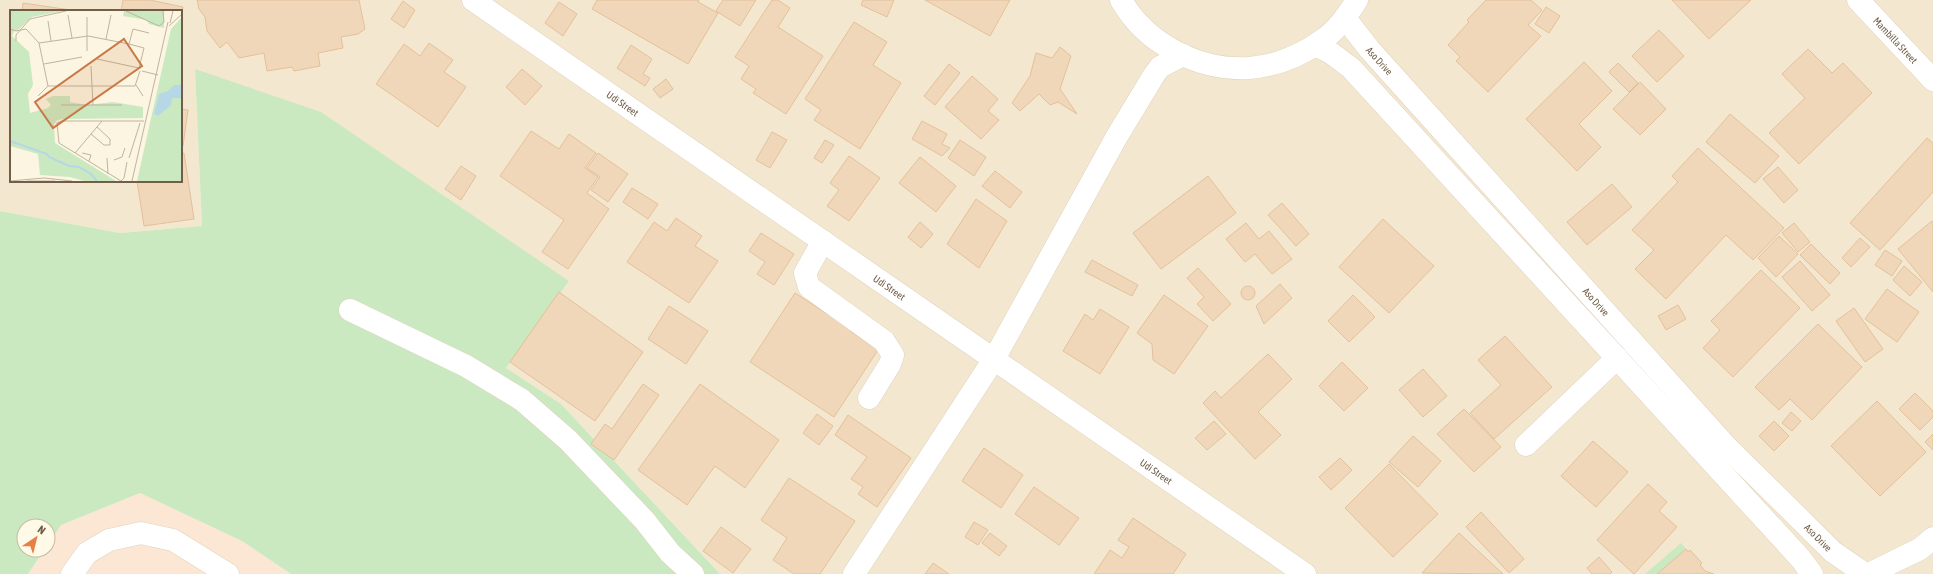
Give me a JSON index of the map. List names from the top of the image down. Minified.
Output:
{"streets":{"street":["Mambilla Street","Aso Drive","Udi Street"]},"north":"top right"}
